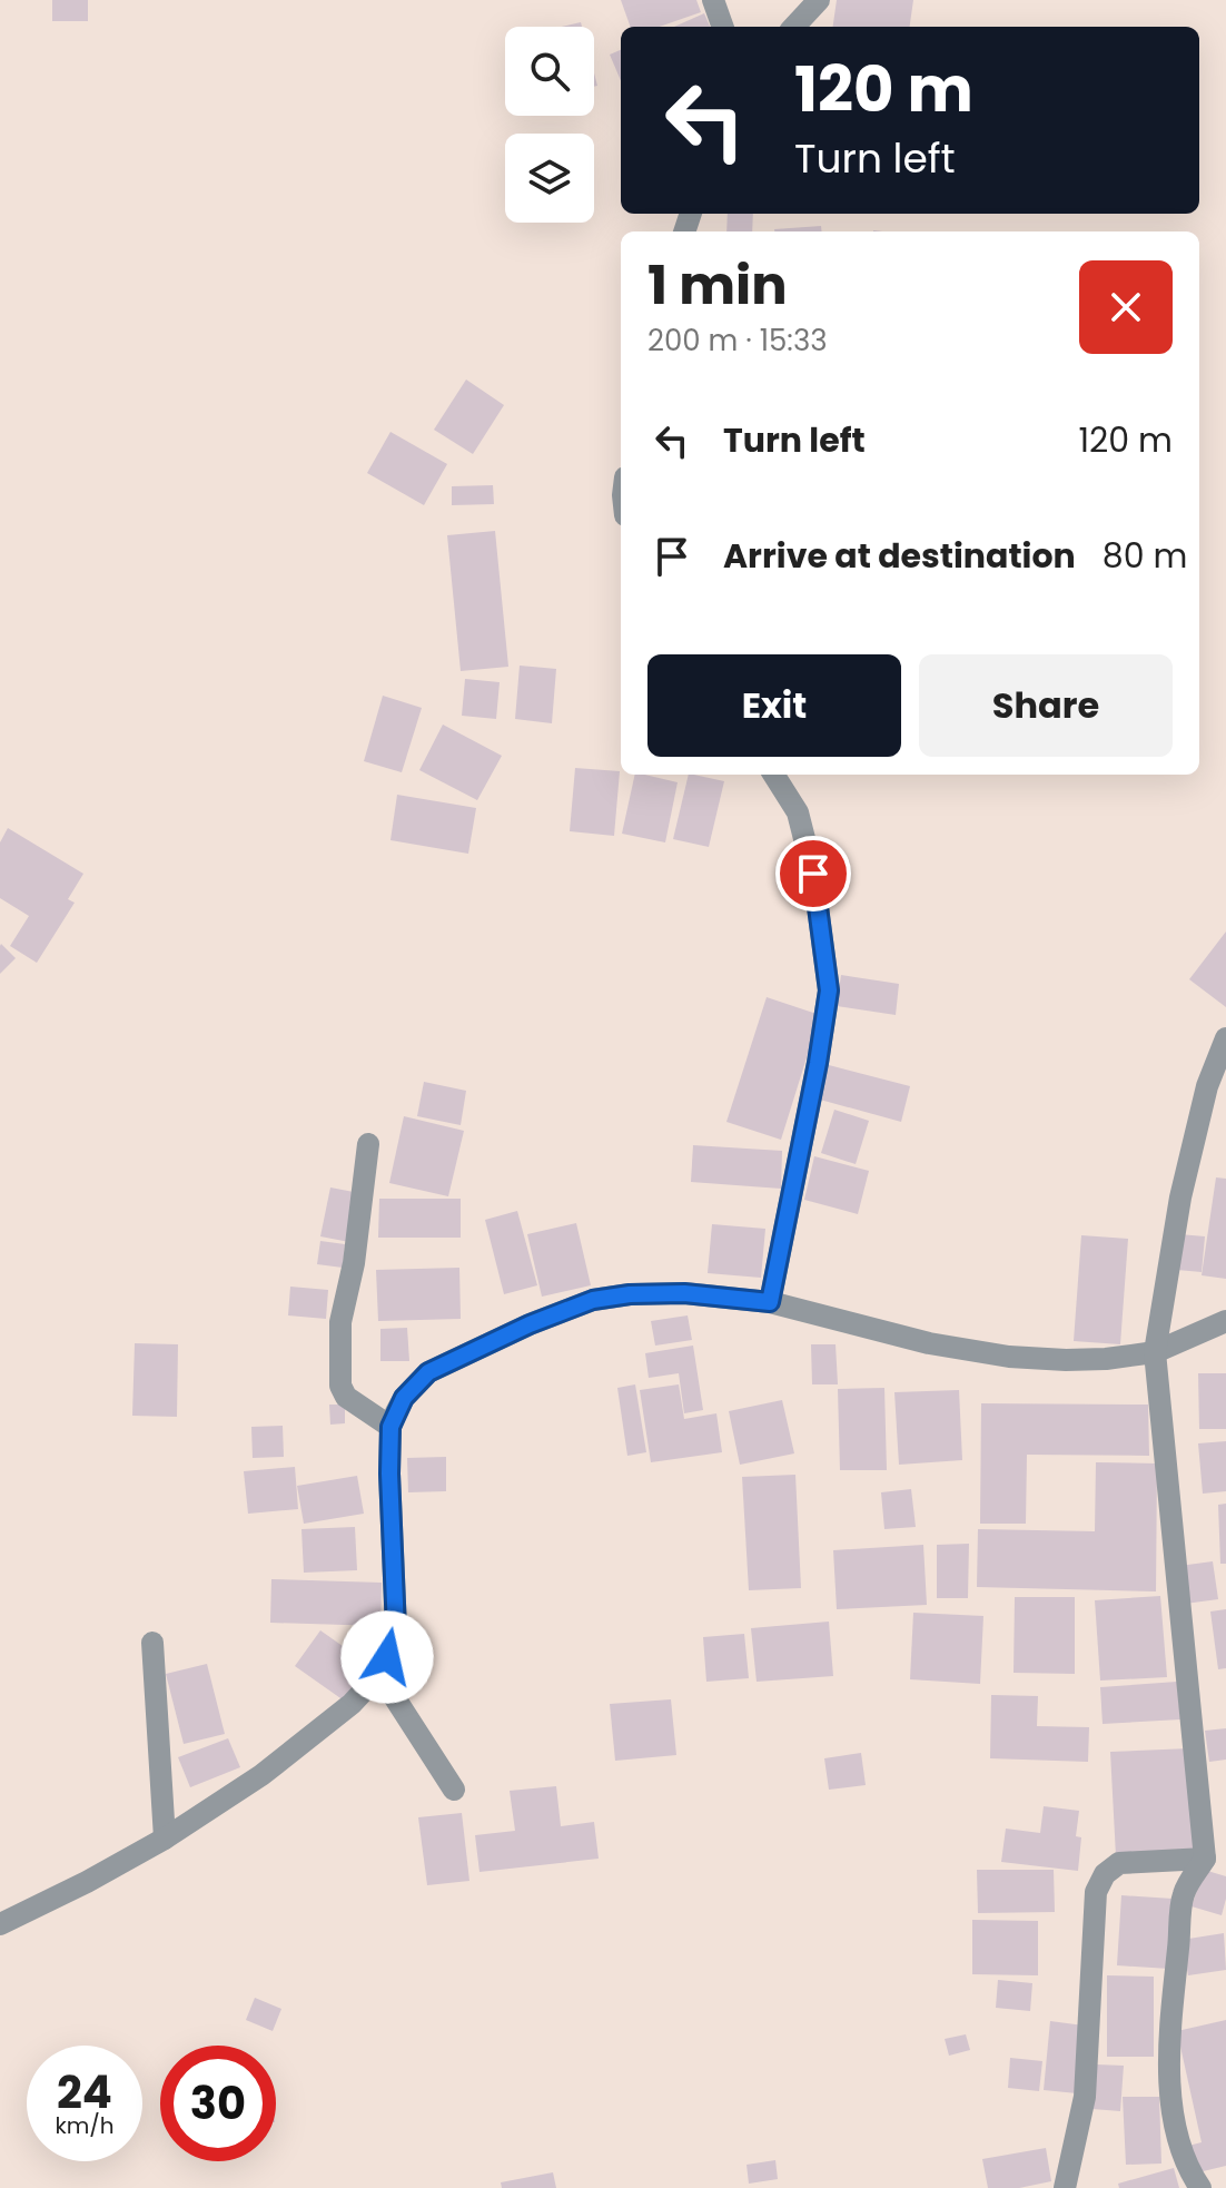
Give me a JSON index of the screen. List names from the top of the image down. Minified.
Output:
{"page":{"turn":["120 m","Turn left"],"heading":["1 min","200 m · 15:33"],"list":[{"name":"Turn left","value":"120 m"},{"name":"Arrive at destination","value":"80 m"}],"buttons":["Exit","Share"],"speed":"24 km/h","limit":"30"}}
